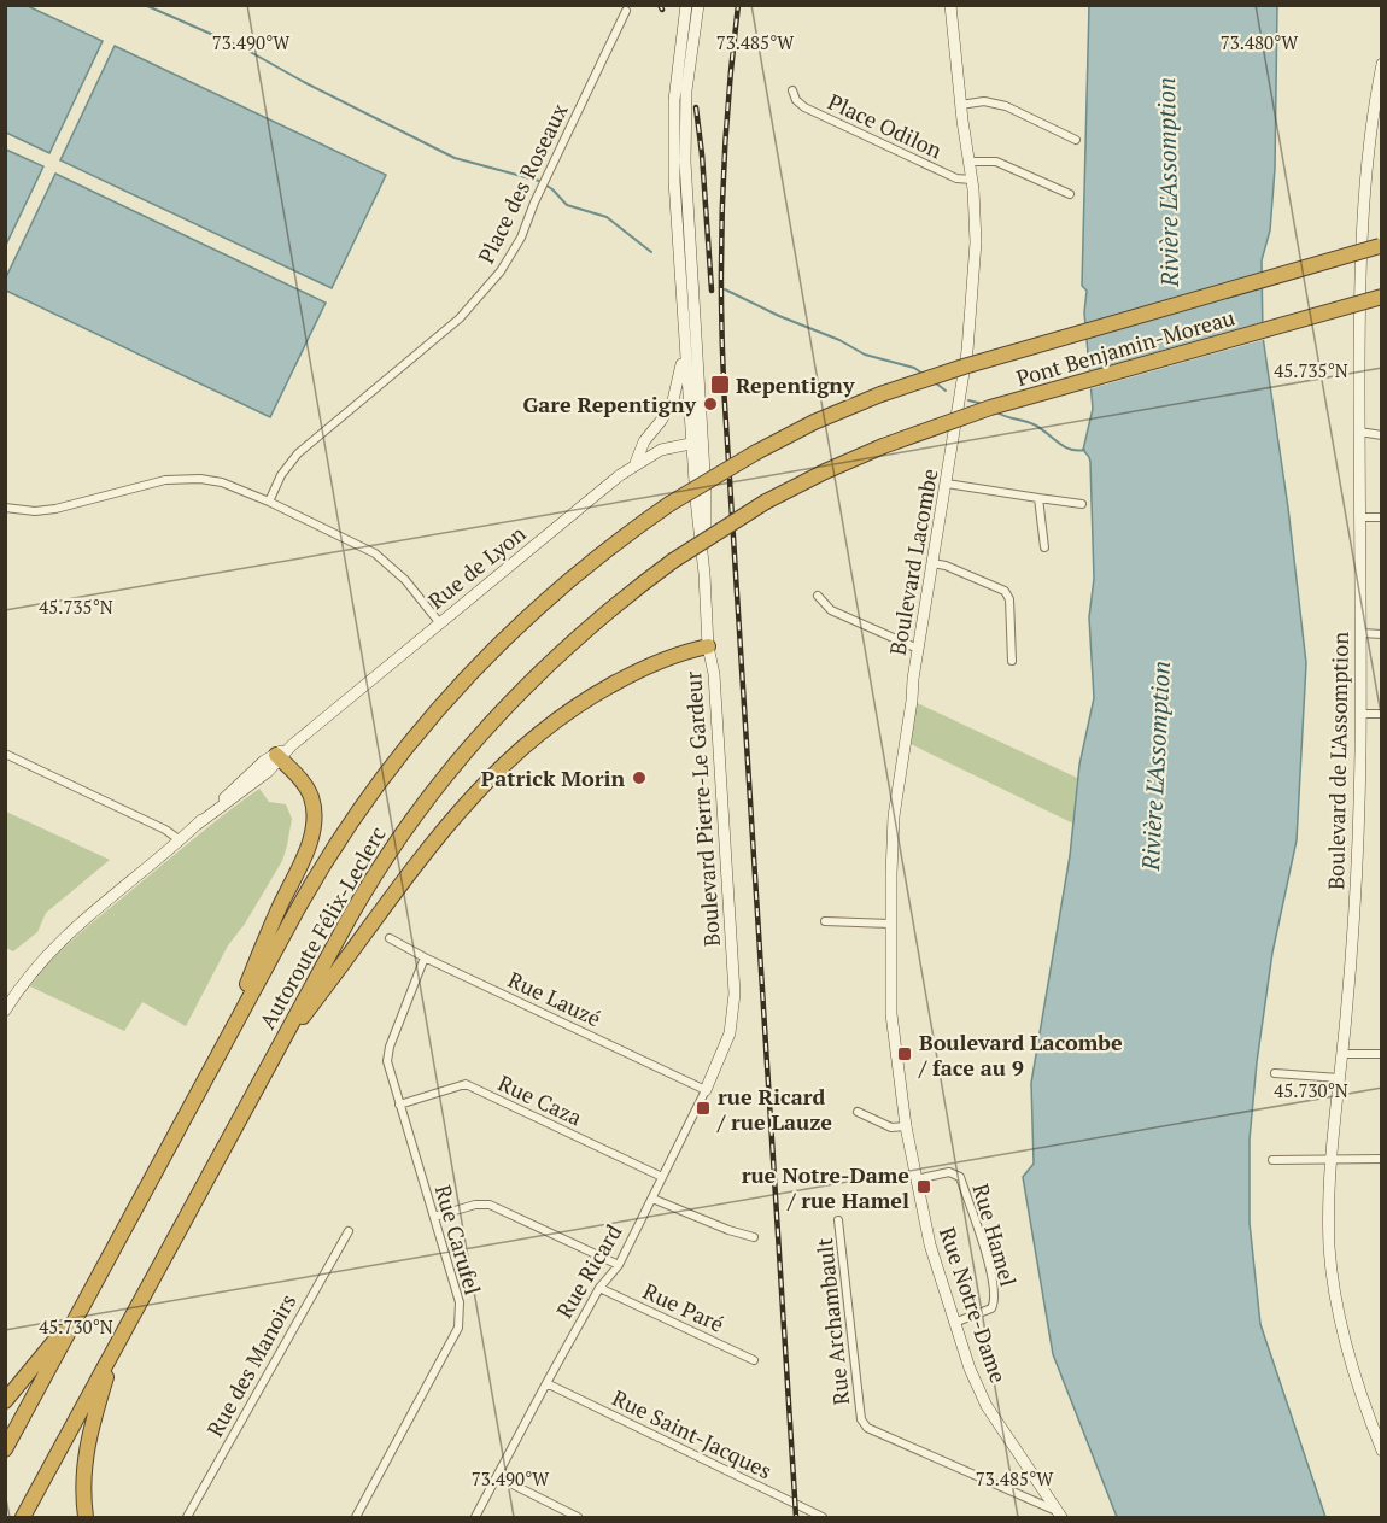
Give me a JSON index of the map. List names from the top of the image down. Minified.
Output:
{"streets":{"highway":["Pont Benjamin-Moreau","Autoroute Félix-Leclerc"],"street":["Place Odilon","Place des Roseaux","Boulevard Lacombe","Rue de Lyon","Boulevard de L'Assomption","Boulevard Pierre-Le Gardeur","Rue Lauzé","Rue Caza","Rue Hamel","Rue Carufel","Rue Ricard","Rue Notre-Dame","Rue Paré","Rue Archambault","Rue des Manoirs","Rue Saint-Jacques"]},"crossings":[["Place Odilon","Boulevard Lacombe"],["Pont Benjamin-Moreau","Autoroute Félix-Leclerc"],["Boulevard Lacombe","Rue Notre-Dame"],["Rue de Lyon","Boulevard Pierre-Le Gardeur"],["Boulevard Pierre-Le Gardeur","Rue Ricard"],["Rue Lauzé","Rue Carufel"],["Rue Lauzé","Rue Ricard"],["Rue Caza","Rue Carufel"],["Rue Caza","Rue Ricard"],["Rue Hamel","Rue Notre-Dame"],["Rue Ricard","Rue Paré"],["Rue Ricard","Rue Saint-Jacques"],["Rue Notre-Dame","Rue Archambault"]],"water":["Rivière L'Assomption"],"places":{"transit":["Repentigny","Boulevard Lacombe / face au 9","rue Ricard / rue Lauze","rue Notre-Dame / rue Hamel"],"other":["Gare Repentigny","Patrick Morin"]},"coordinates":["73.490°W","73.485°W","73.480°W","45.735°N","45.730°N"]}
